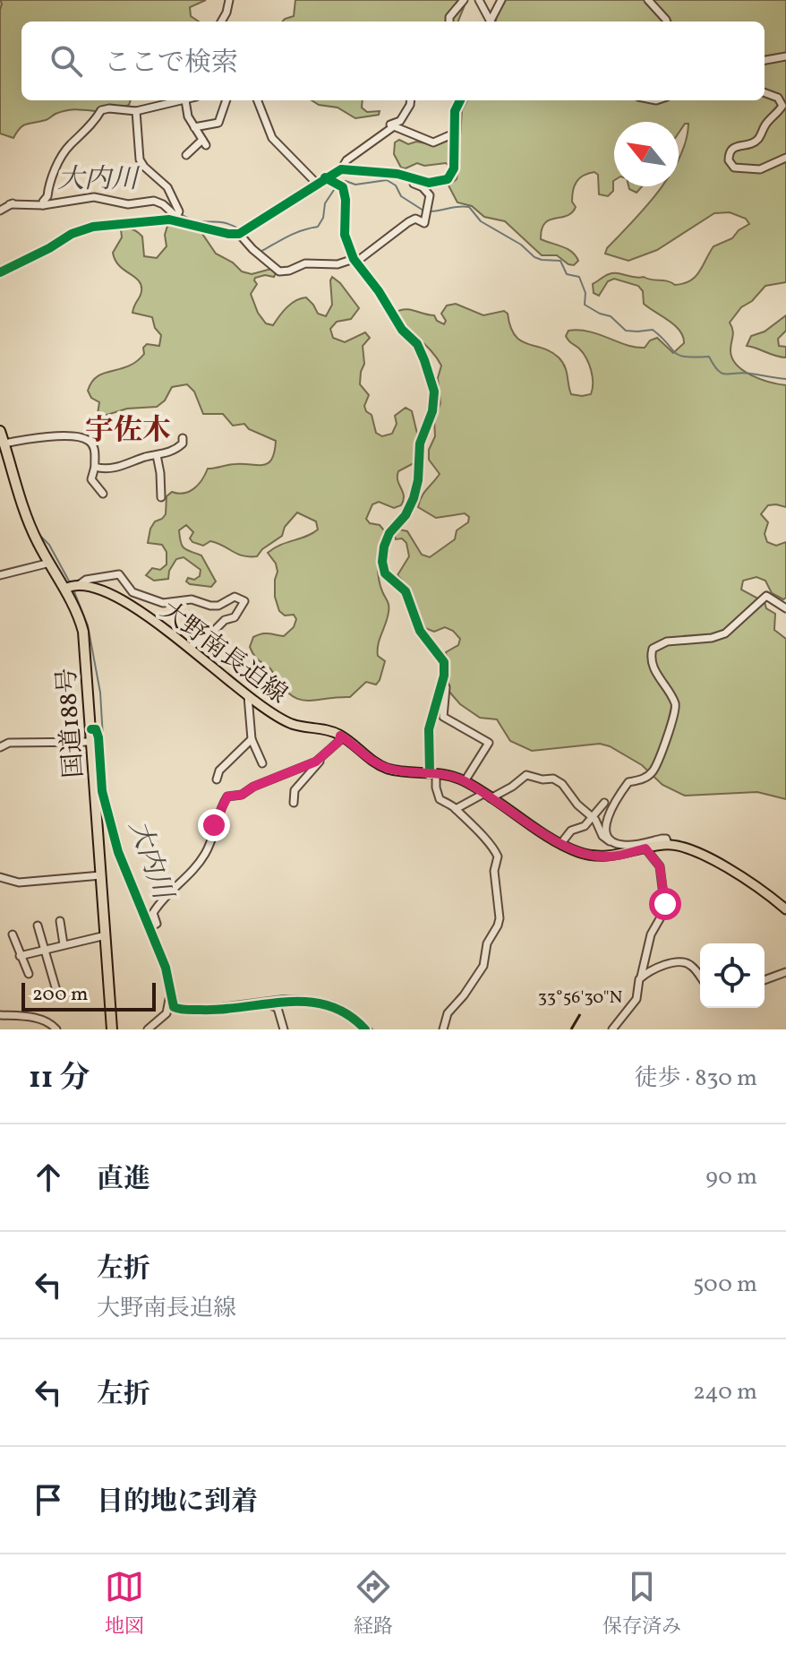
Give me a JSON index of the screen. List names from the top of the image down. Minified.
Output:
{"streets":{"highway":["国道188号"],"main road":["大野南長迫線"]},"crossings":[["大野南長迫線","国道188号"]],"districts":["宇佐木"],"water":["大内川"],"scale_bar":"200 m","north":"top left","page":{"search":"ここで検索","scale":"200 m","heading":["11 分","徒歩 · 830 m"],"list":[["直進","90 m"],["左折","大野南長迫線","500 m"],["左折","240 m"],"目的地に到着"],"nav":["地図","経路","保存済み"]},"coordinates":["33°56'30\"N"]}
